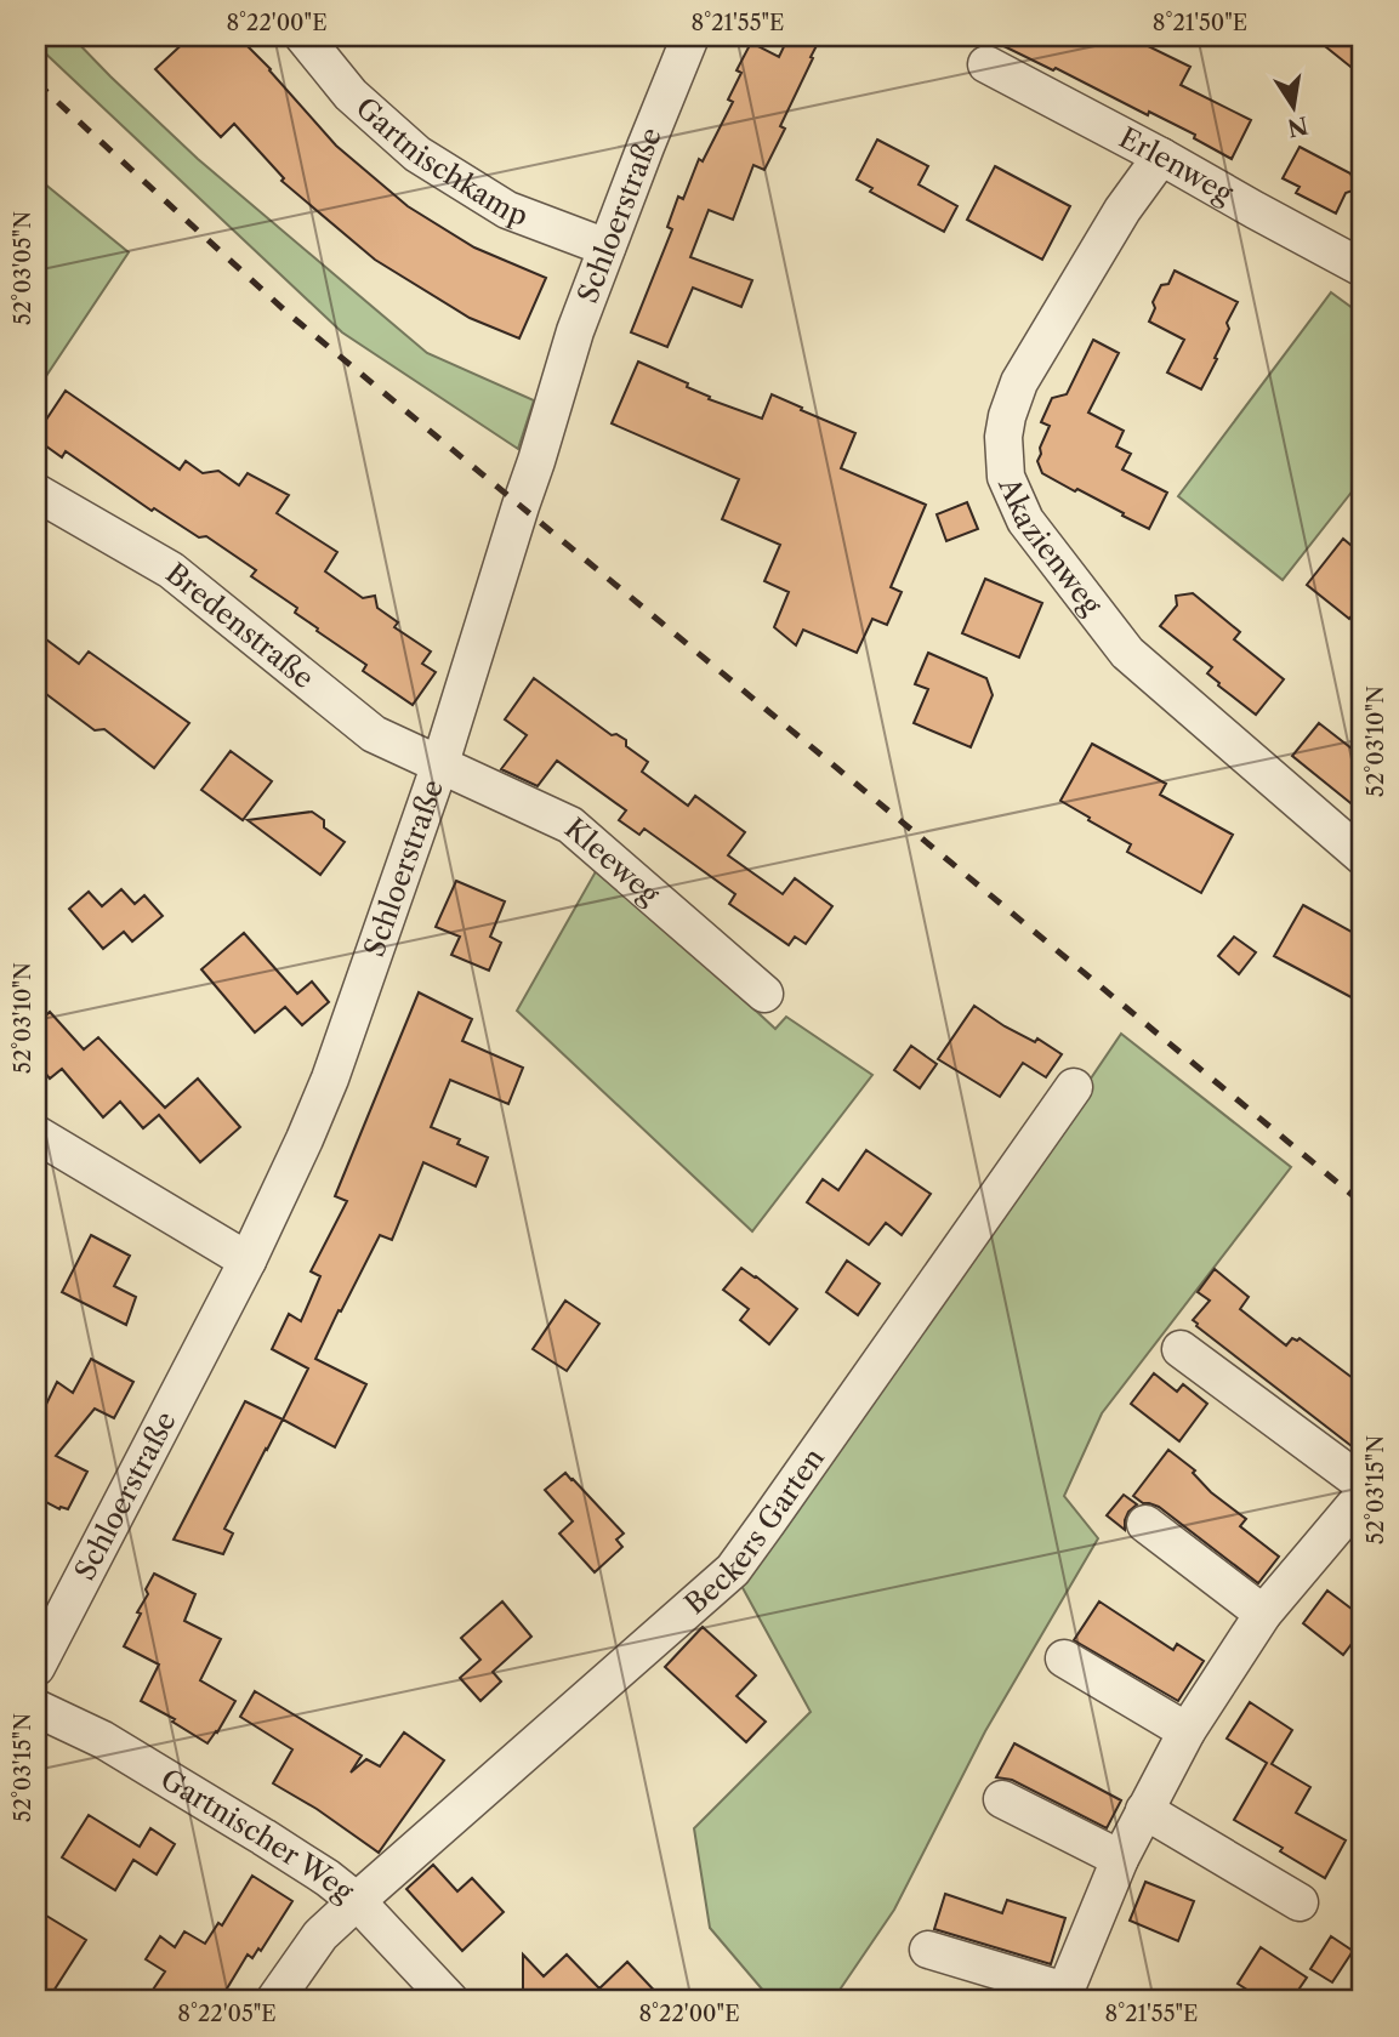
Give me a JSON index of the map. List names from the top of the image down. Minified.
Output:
{"streets":{"street":["Gartnischkamp","Erlenweg","Schloerstraße","Akazienweg","Bredenstraße","Kleeweg","Beckers Garten","Gartnischer Weg"]},"crossings":[["Gartnischkamp","Schloerstraße"],["Erlenweg","Akazienweg"],["Schloerstraße","Bredenstraße"],["Schloerstraße","Kleeweg"],["Bredenstraße","Kleeweg"],["Beckers Garten","Gartnischer Weg"]],"north":"bottom","coordinates":["8°22'00\"E","8°21'55\"E","8°21'50\"E","52°03'05\"N","52°03'10\"N","52°03'15\"N","8°22'05\"E"]}
